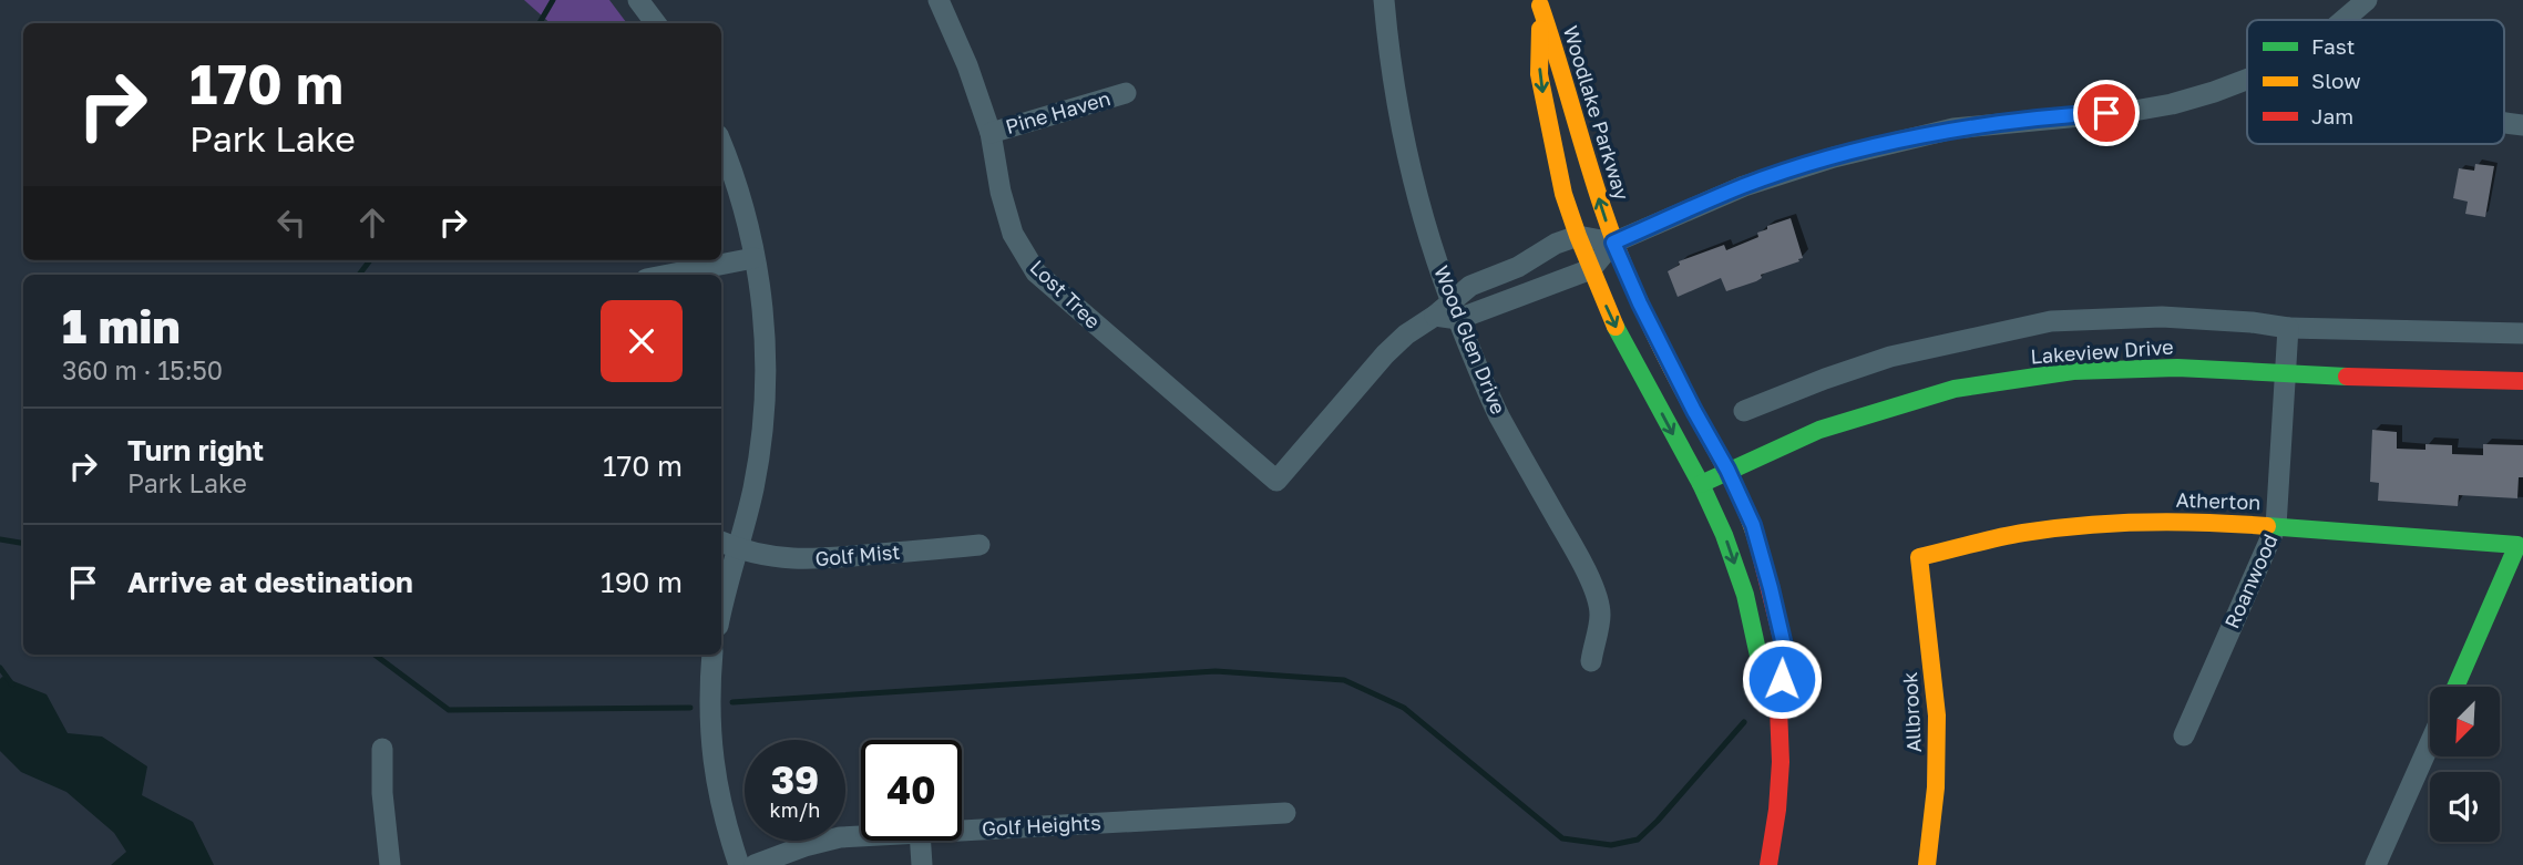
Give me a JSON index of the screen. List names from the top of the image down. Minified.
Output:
{"streets":{"street":["Pine Haven","Woodlake Parkway","Lost Tree","Wood Glen Drive","Lakeview Drive","Atherton","Golf Mist","Roanwood","Allbrook","Golf Heights"]},"crossings":[["Pine Haven","Lost Tree"],["Woodlake Parkway","Lakeview Drive"],["Lost Tree","Wood Glen Drive"],["Lakeview Drive","Roanwood"],["Atherton","Roanwood"],["Atherton","Allbrook"]],"legend":["Fast","Slow","Jam"],"north":"bottom left","page":{"turn":["170 m","Park Lake"],"heading":["1 min","360 m · 15:50"],"list":[{"name":"Turn right","note":"Park Lake","value":"170 m"},{"name":"Arrive at destination","value":"190 m"}],"speed":"39 km/h","limit":"40"}}
